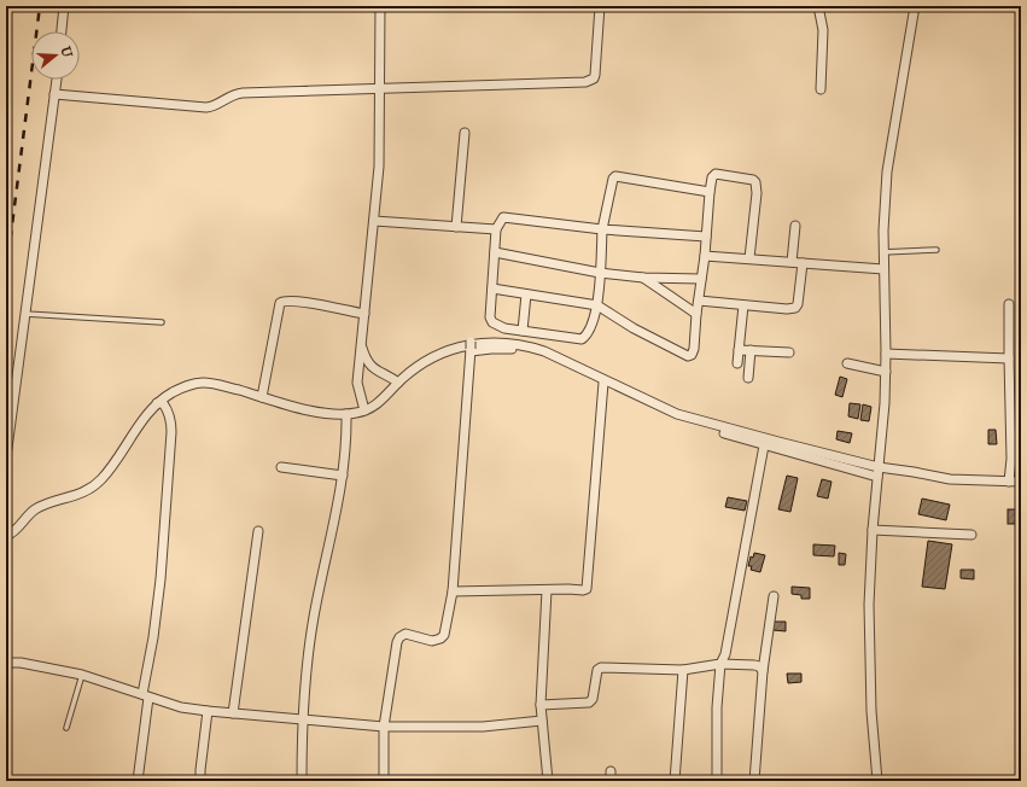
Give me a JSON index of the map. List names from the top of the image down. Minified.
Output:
{"north":"right"}
